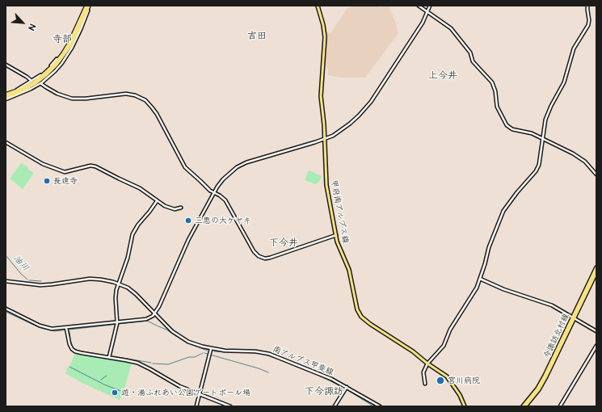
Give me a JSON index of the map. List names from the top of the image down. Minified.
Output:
{"streets":{"main road":["甲府南アルプス線","今諏訪北村線"],"street":["南アルプス甲斐線"]},"districts":["吉田","寺部","上今井","下今井","下今諏訪"],"water":["油川"],"places":["長遠寺","三恵の大ケヤキ","宮川病院","遊・湯ふれあい公園ゲートボール場"],"north":"bottom right"}
